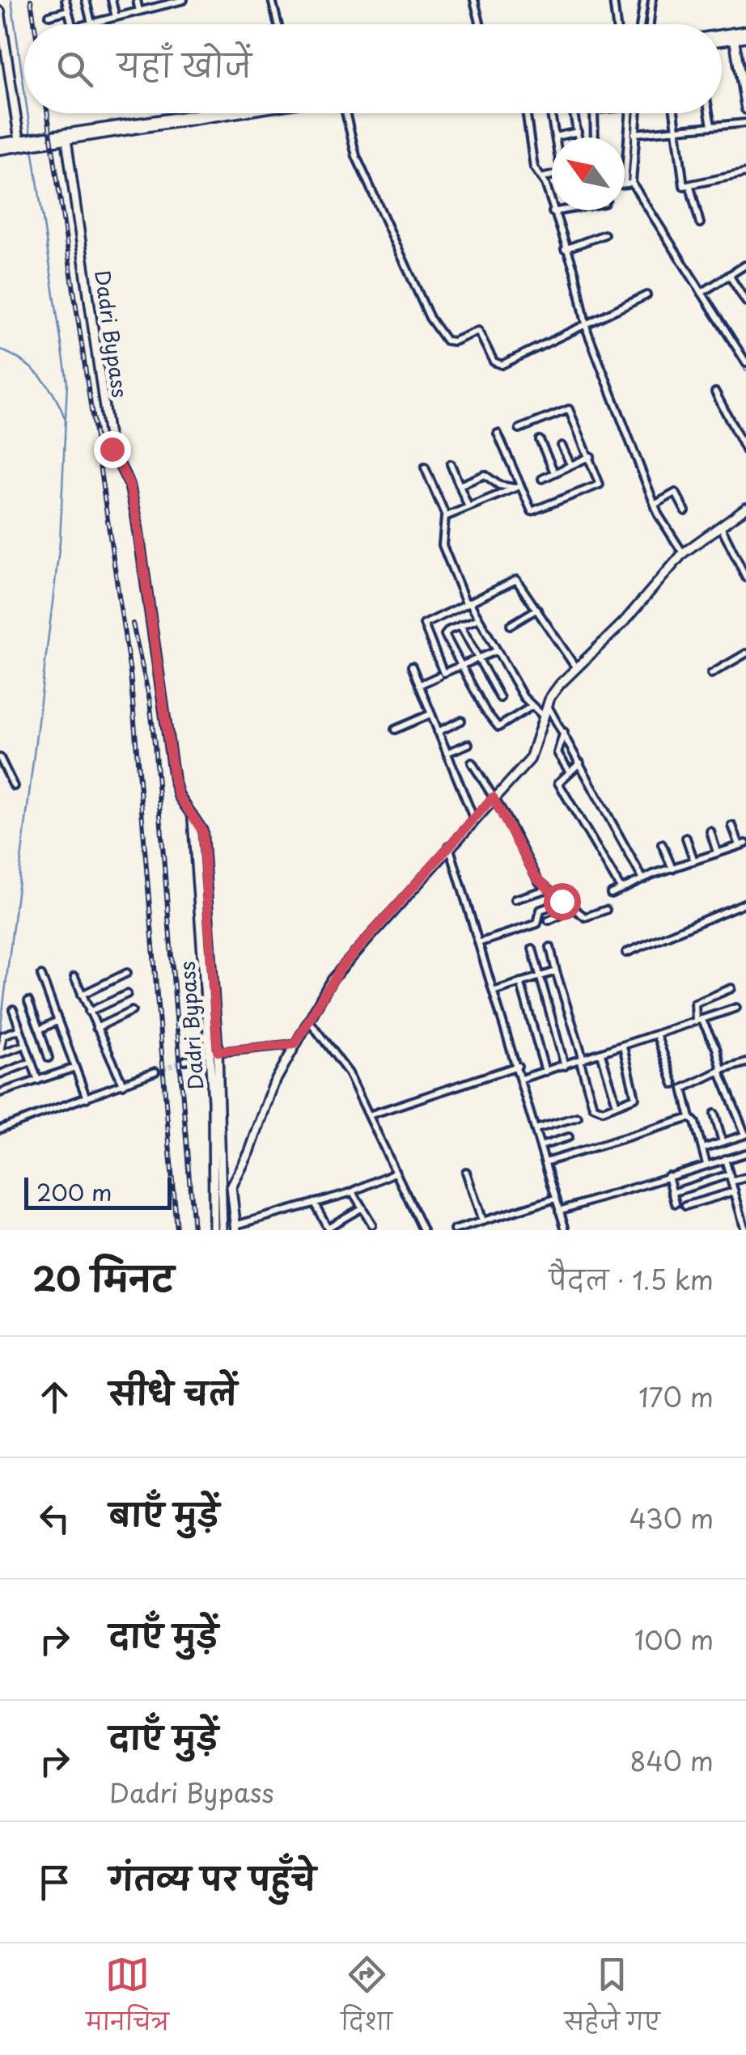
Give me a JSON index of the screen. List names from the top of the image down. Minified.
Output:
{"streets":{"main road":["Dadri Bypass"]},"scale_bar":"200 m","north":"top left","page":{"search":"यहाँ खोजें","scale":"200 m","heading":["20 मिनट","पैदल · 1.5 km"],"list":[["सीधे चलें","170 m"],["बाएँ मुड़ें","430 m"],["दाएँ मुड़ें","100 m"],["दाएँ मुड़ें","Dadri Bypass","840 m"],"गंतव्य पर पहुँचे"],"nav":["मानचित्र","दिशा","सहेजे गए"]}}
